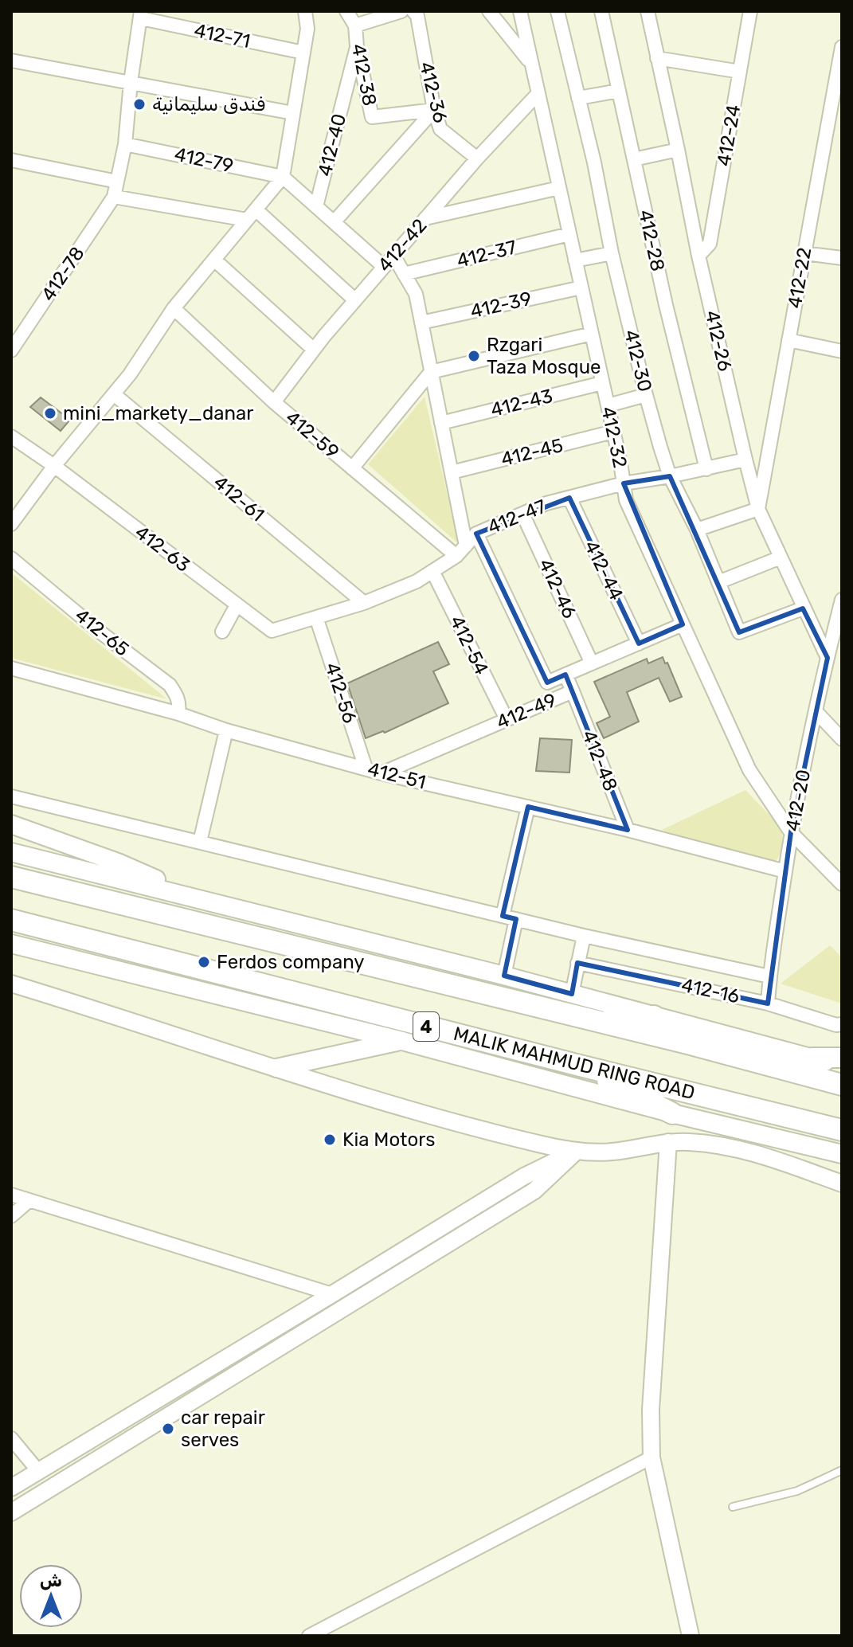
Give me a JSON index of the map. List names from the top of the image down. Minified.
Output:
{"streets":{"highway":["4","MALIK MAHMUD RING ROAD"],"street":["412-71","412-38","412-36","412-24","412-40","412-79","412-28","412-42","412-37","412-78","412-22","412-39","412-26","412-30","412-43","412-59","412-32","412-45","412-61","412-47","412-63","412-44","412-46","412-65","412-54","412-56","412-49","412-48","412-51","412-20","412-16"]},"crossings":[["412-38","412-36"],["412-38","412-40"],["412-36","412-40"],["412-36","412-42"],["412-24","412-26"],["412-28","412-47"],["412-42","412-59"],["412-42","412-32"],["412-37","412-32"],["412-22","412-26"],["412-39","412-32"],["412-26","412-30"],["412-26","412-47"],["412-26","412-20"],["412-30","412-47"],["412-43","412-32"],["412-59","412-47"],["412-32","412-45"],["412-32","412-47"],["412-32","412-49"],["412-32","412-20"],["412-61","412-47"],["412-47","412-63"],["412-47","412-44"],["412-47","412-46"],["412-47","412-54"],["412-47","412-56"],["412-44","412-49"],["412-46","412-49"],["412-65","412-51"],["412-54","412-49"],["412-56","412-51"],["412-49","412-48"],["412-49","412-51"],["412-48","412-51"],["412-51","412-20"],["412-20","412-16"]],"places":["فندق سليمانية","Rzgari Taza Mosque","mini_markety_danar","Ferdos company","Kia Motors","car repair serves"],"north":"top"}
